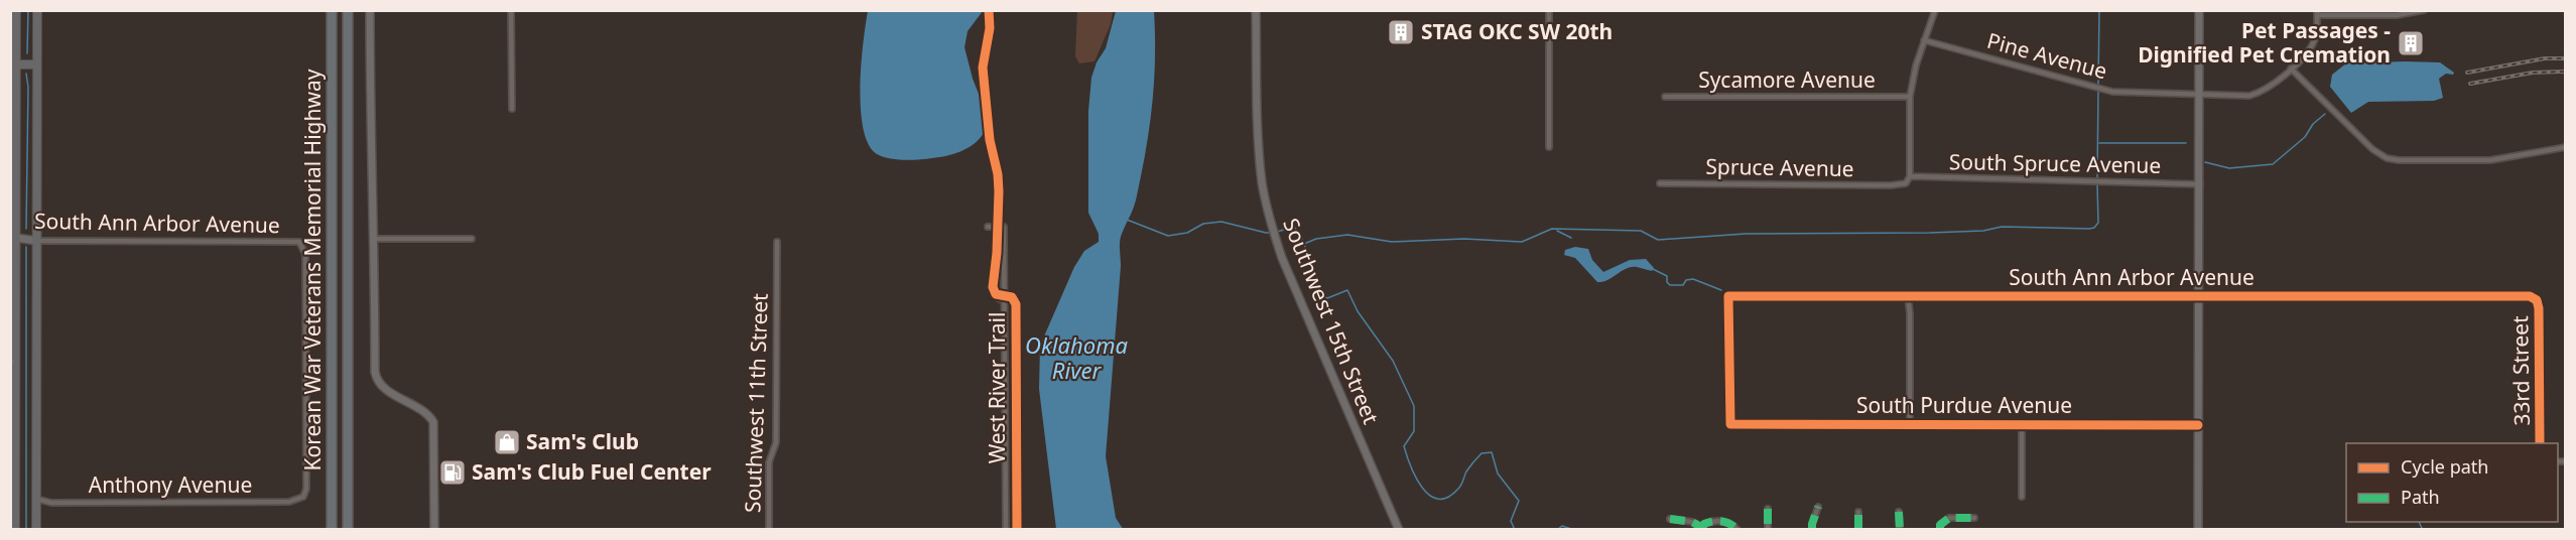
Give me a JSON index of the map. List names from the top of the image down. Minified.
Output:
{"streets":{"highway":["Korean War Veterans Memorial Highway"],"street":["Pine Avenue","Sycamore Avenue","South Spruce Avenue","Spruce Avenue","South Ann Arbor Avenue","Southwest 15th Street","33rd Street","Southwest 11th Street","South Purdue Avenue","Anthony Avenue"],"cycle path":["West River Trail"]},"crossings":[["South Spruce Avenue","Spruce Avenue"],["South Ann Arbor Avenue","33rd Street"],["South Ann Arbor Avenue","South Purdue Avenue"],["South Ann Arbor Avenue","Anthony Avenue"]],"water":["Oklahoma River"],"places":{"building":["STAG OKC SW 20th","Pet Passages - Dignified Pet Cremation"],"shop":["Sam's Club"],"fuel station":["Sam's Club Fuel Center"]},"legend":["Cycle path","Path"]}
